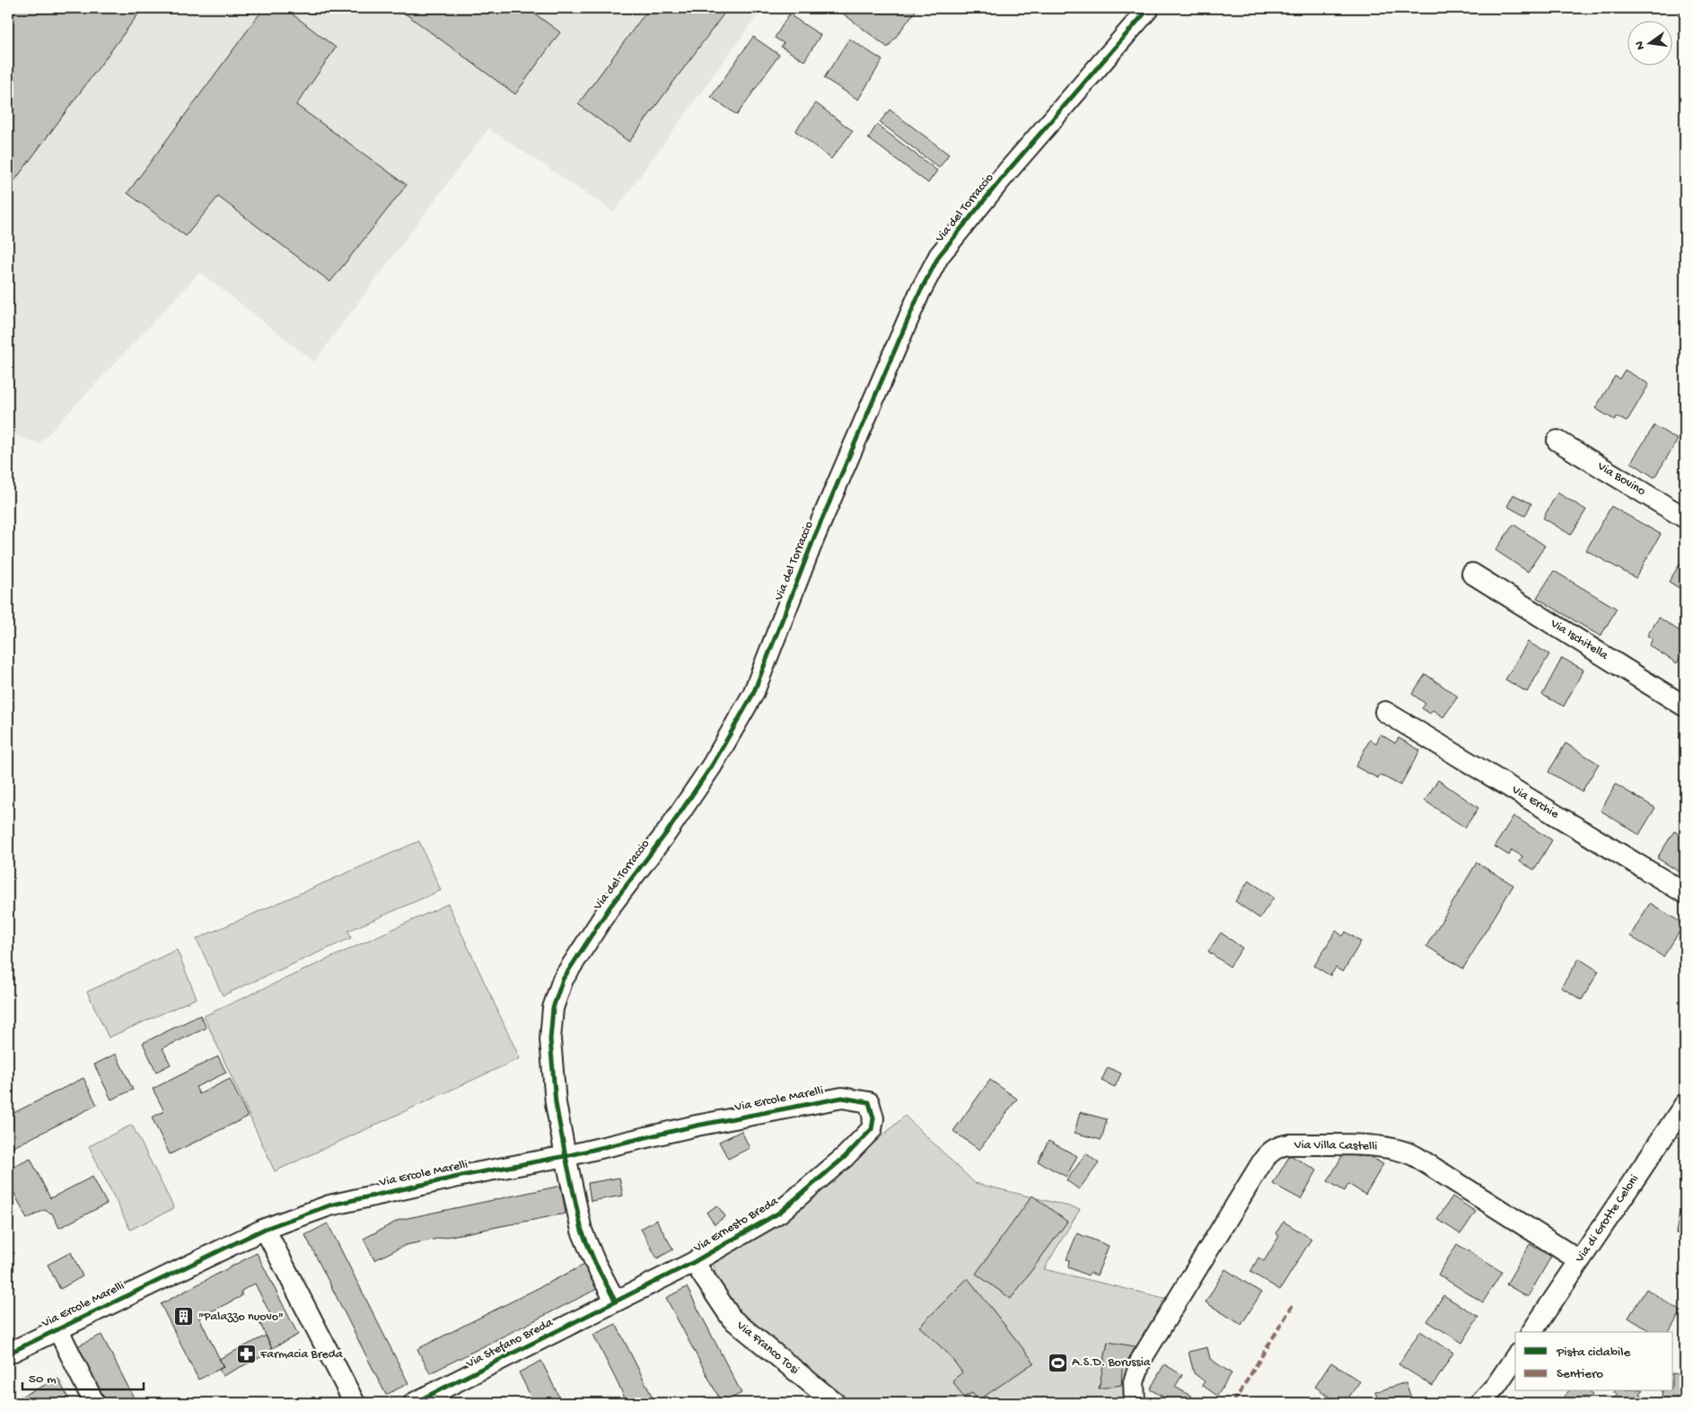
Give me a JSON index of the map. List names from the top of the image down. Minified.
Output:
{"streets":{"street":["Via del Torraccio","Via Bovino","Via Ischitella","Via Erchie","Via Ercole Marelli","Via Villa Castelli","Via di Grotte Celoni","Via Ernesto Breda","Via Stefano Breda","Via Franco Tosi"]},"crossings":[["Via del Torraccio","Via Ercole Marelli"],["Via del Torraccio","Via Ernesto Breda"],["Via del Torraccio","Via Stefano Breda"],["Via Ercole Marelli","Via Ernesto Breda"],["Via Villa Castelli","Via di Grotte Celoni"],["Via Ernesto Breda","Via Stefano Breda"],["Via Ernesto Breda","Via Franco Tosi"]],"places":{"building":["\"Palazzo nuovo\""],"pharmacy":["Farmacia Breda"],"sports":["A.S.D. Borussia"]},"legend":["Pista ciclabile","Sentiero"],"scale_bar":"50 m","north":"left"}
